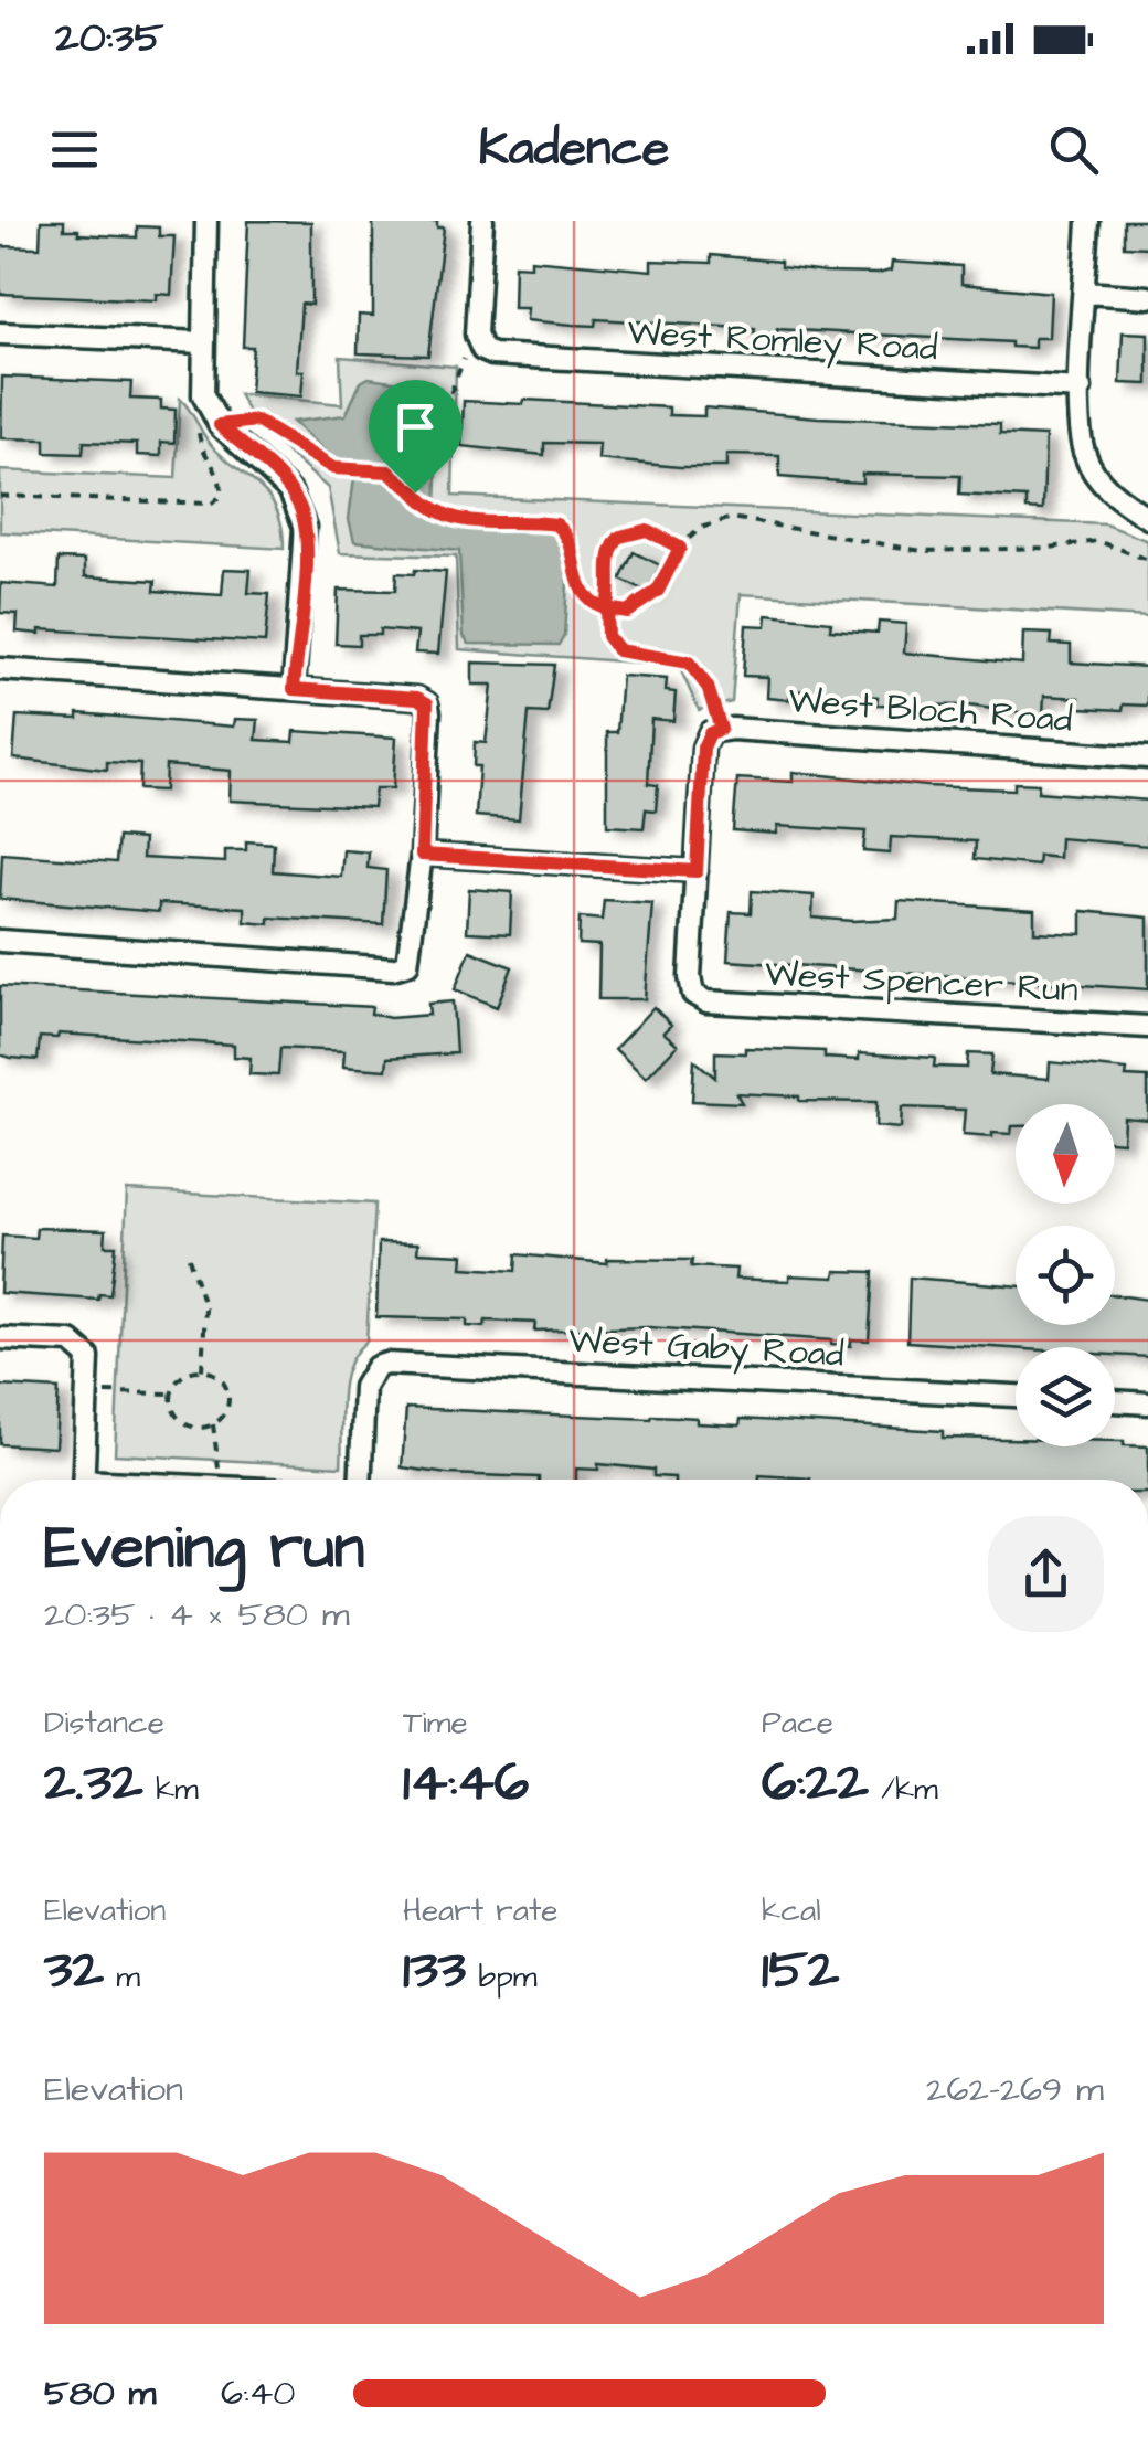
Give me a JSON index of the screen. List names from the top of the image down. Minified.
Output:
{"streets":{"street":["West Romley Road","West Bloch Road","West Spencer Run","West Gaby Road"]},"north":"bottom","page":{"status":"20:35","header":"Kadence","heading":["Evening run","20:35 · 4 × 580 m"],"stats":[["Distance","2.32 km"],["Time","14:46"],["Pace","6:22 /km"],["Elevation","32 m"],["Heart rate","133 bpm"],["kcal","152"]],"chart":["Elevation","262–269 m"],"list":[{"name":"580 m","note":"6:40"}]}}
